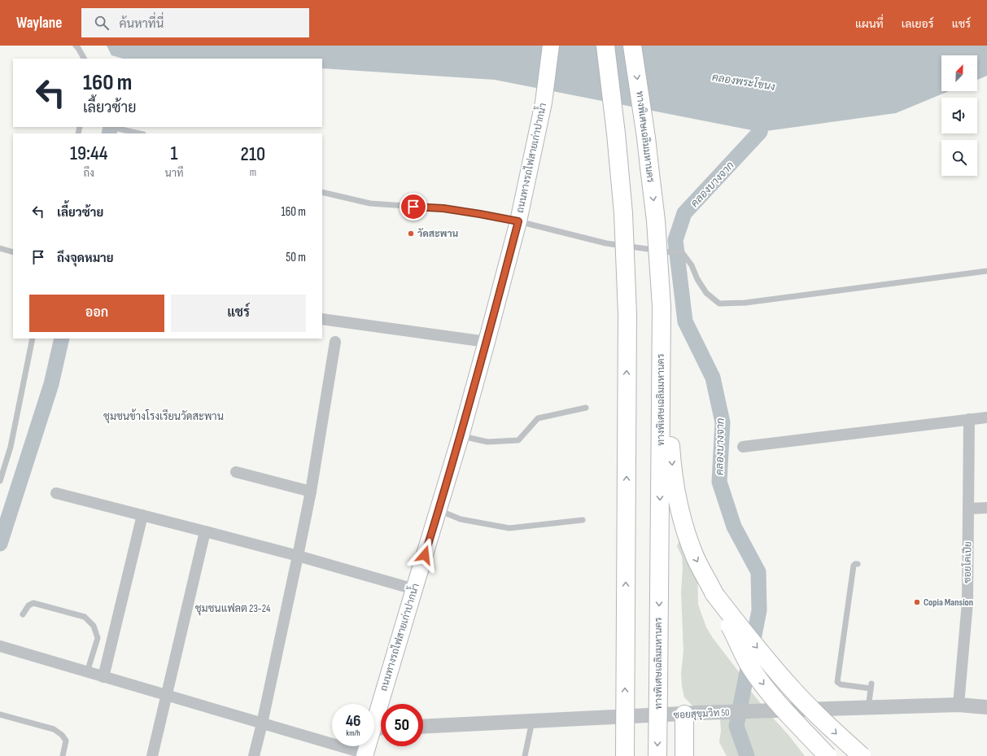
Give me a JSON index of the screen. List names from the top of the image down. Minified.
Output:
{"streets":{"highway":["ทางพิเศษเฉลิมมหานคร"],"main road":["ถนนทางรถไฟสายเก่าปากน้ำ"],"street":["ซอยโคเปีย","ซอยสุขุมวิท 50"]},"crossings":[["ซอยโคเปีย","ซอยสุขุมวิท 50"]],"districts":["ชุมชนข้างโรงเรียนวัดสะพาน","ชุมชนแฟลต 23-24"],"water":["คลองพระโขนง","คลองบางจาก"],"places":["วัดสะพาน","Copia Mansion"],"north":"top right","page":{"header":"Waylane","search":"ค้นหาที่นี่","nav":["แผนที่","เลเยอร์","แชร์"],"turn":["160 m","เลี้ยวซ้าย"],"eta":["19:44","ถึง","1","นาที","210","m"],"list":[{"name":"เลี้ยวซ้าย","value":"160 m"},{"name":"ถึงจุดหมาย","value":"50 m"}],"buttons":["ออก","แชร์"],"speed":"46 km/h","limit":"50"}}
